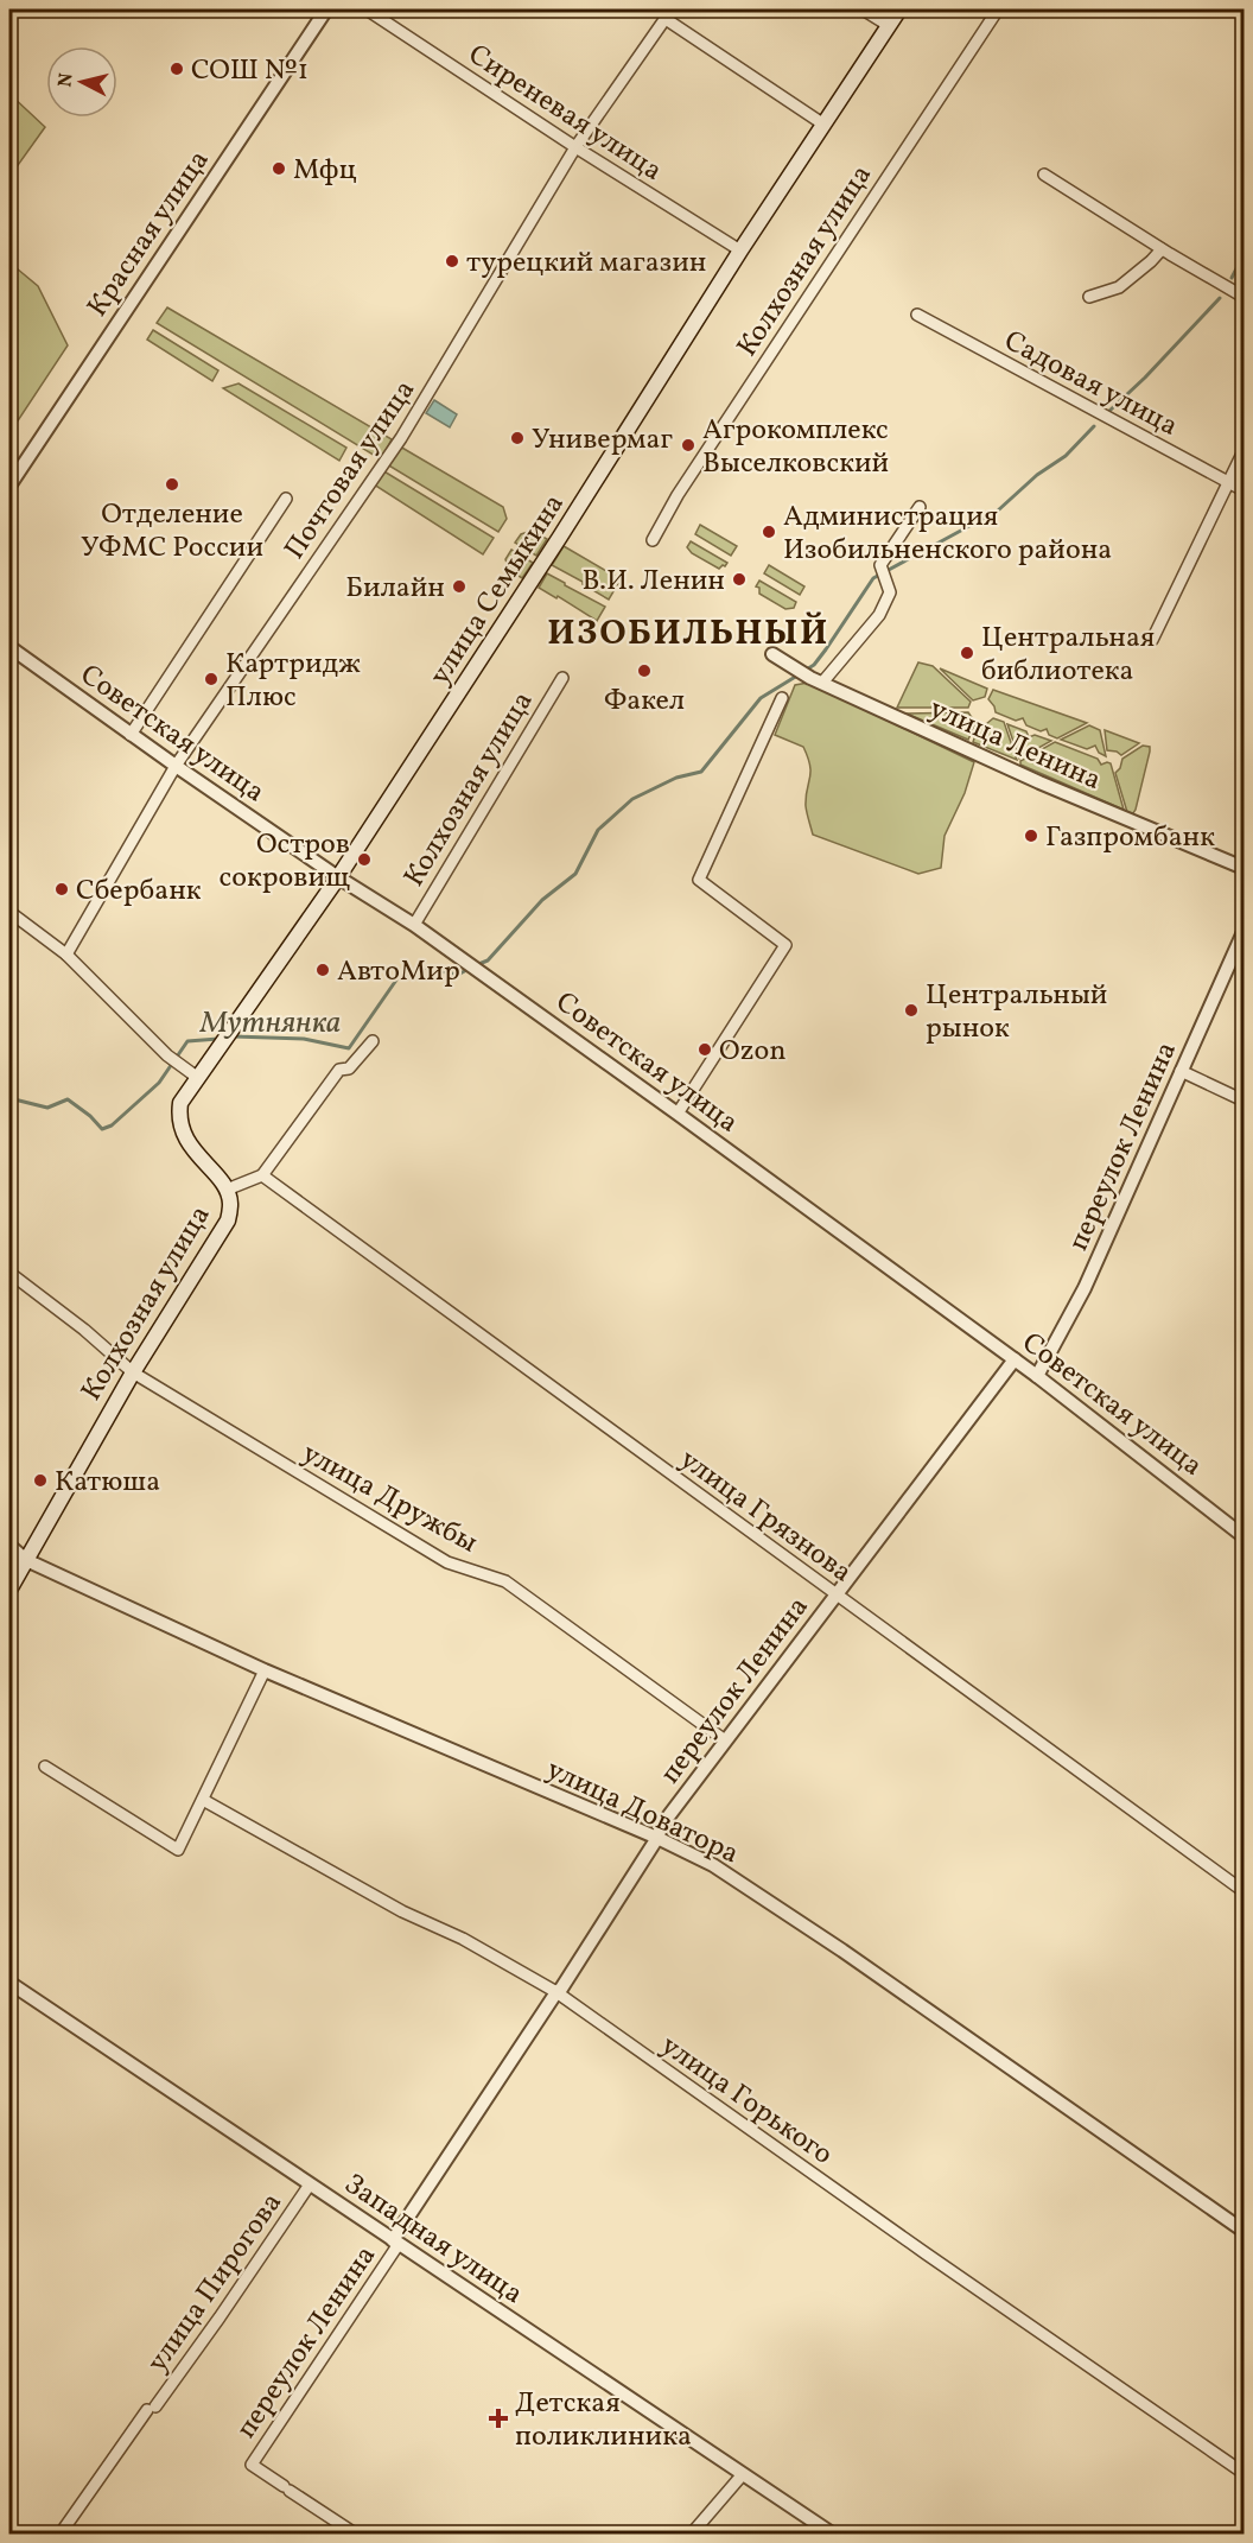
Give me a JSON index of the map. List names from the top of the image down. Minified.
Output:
{"streets":{"main road":["Колхозная улица","улица Семыкина"],"street":["Сиреневая улица","Красная улица","Садовая улица","Почтовая улица","Советская улица","улица Ленина","переулок Ленина","улица Дружбы","улица Грязнова","улица Доватора","улица Горького","Западная улица","улица Пирогова"]},"crossings":[["Сиреневая улица","Почтовая улица"],["Сиреневая улица","улица Семыкина"],["Колхозная улица","улица Семыкина"],["Колхозная улица","Советская улица"],["Колхозная улица","улица Дружбы"],["Колхозная улица","улица Грязнова"],["Колхозная улица","улица Доватора"],["Почтовая улица","Советская улица"],["улица Семыкина","Советская улица"],["Советская улица","переулок Ленина"],["переулок Ленина","улица Дружбы"],["переулок Ленина","улица Грязнова"],["переулок Ленина","улица Доватора"],["переулок Ленина","улица Горького"],["переулок Ленина","Западная улица"],["Западная улица","улица Пирогова"]],"districts":["ИЗОБИЛЬНЫЙ"],"water":["Мутнянка"],"places":{"other":["СОШ №1","Мфц","турецкий магазин","Универмаг","Агрокомплекс Выселковский","Отделение УФМС России","Администрация Изобильненского района","В.И. Ленин","Билайн","Центральная библиотека","Факел","Картридж Плюс","Газпромбанк","Остров сокровищ","Сбербанк","АвтоМир","Центральный рынок","Ozon","Катюша"],"health":["Детская поликлиника"]},"north":"left"}
